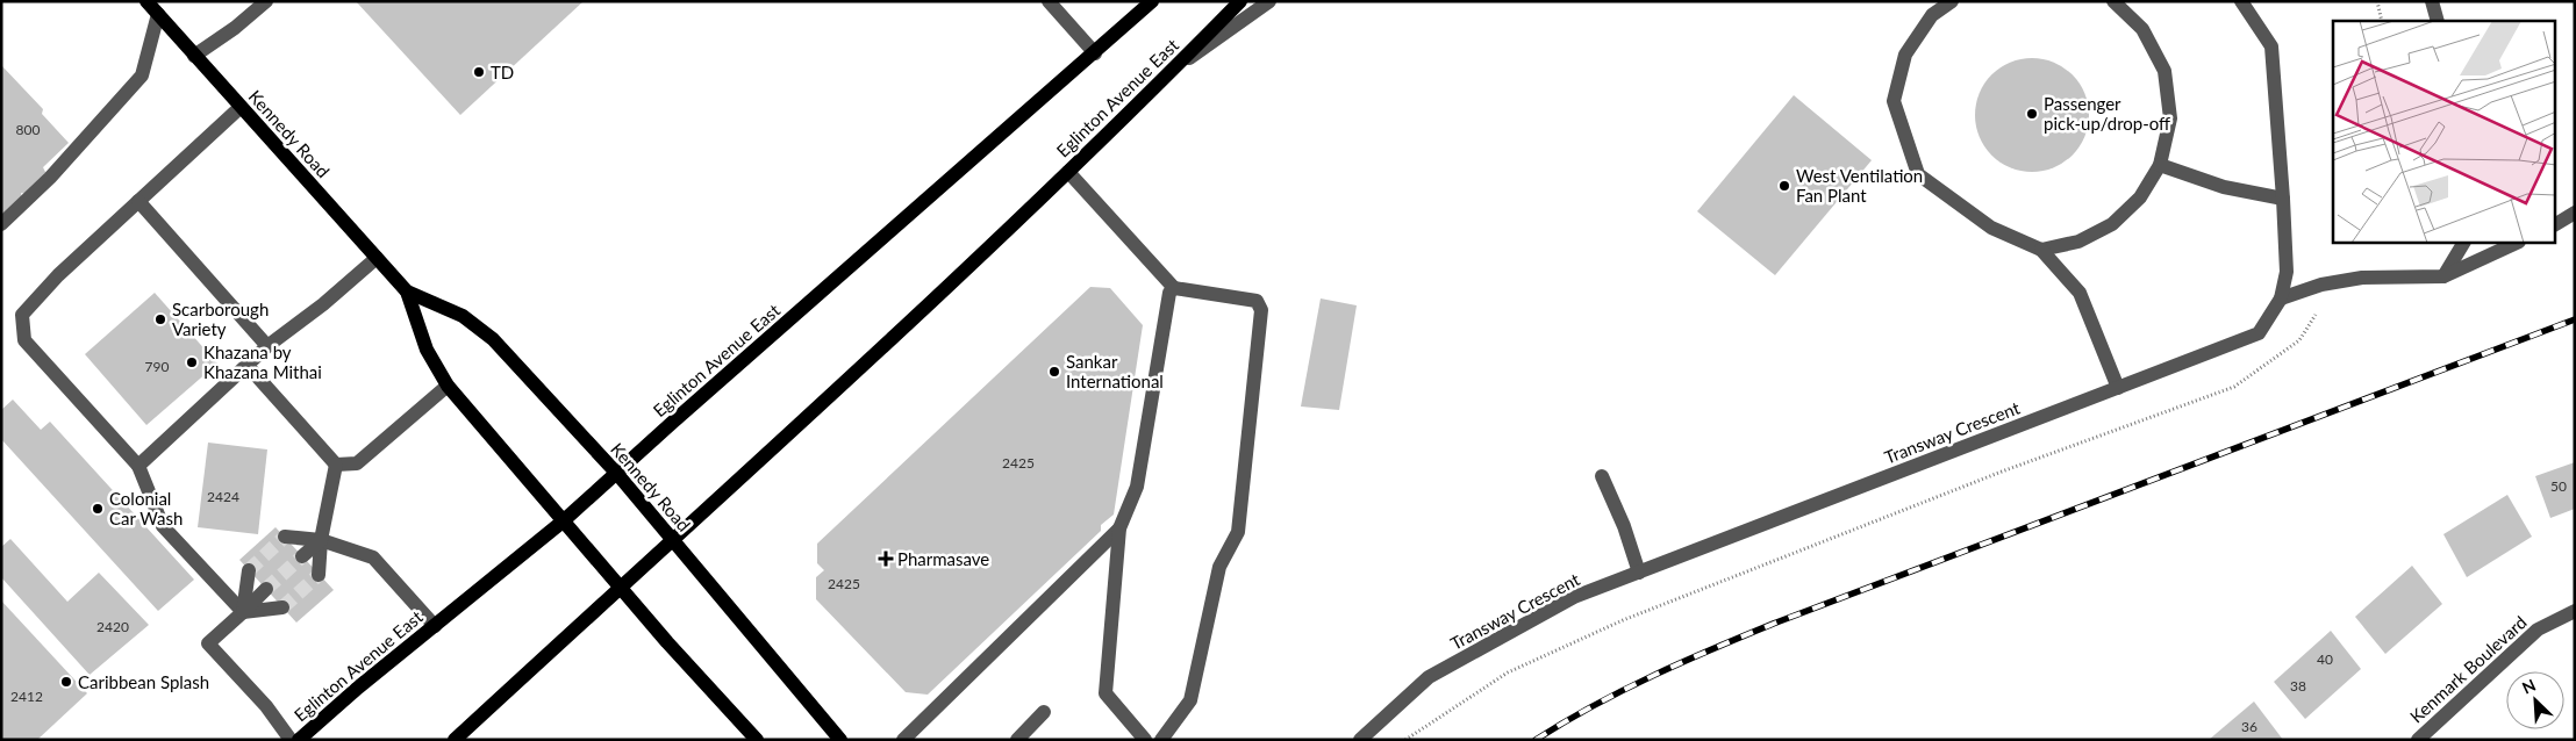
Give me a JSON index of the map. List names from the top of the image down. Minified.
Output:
{"streets":{"main road":["Eglinton Avenue East","Kennedy Road"],"street":["Transway Crescent","Kenmark Boulevard"]},"crossings":[["Eglinton Avenue East","Kennedy Road"]],"places":{"other":["TD","Passenger pick-up/drop-off","West Ventilation Fan Plant","Scarborough Variety","Khazana by Khazana Mithai","Sankar International","Colonial Car Wash","Caribbean Splash"],"health":["Pharmasave"]},"house_numbers":["800","790","2425","50","2424","2425","2420","40","38","2412","36"],"north":"top left"}
